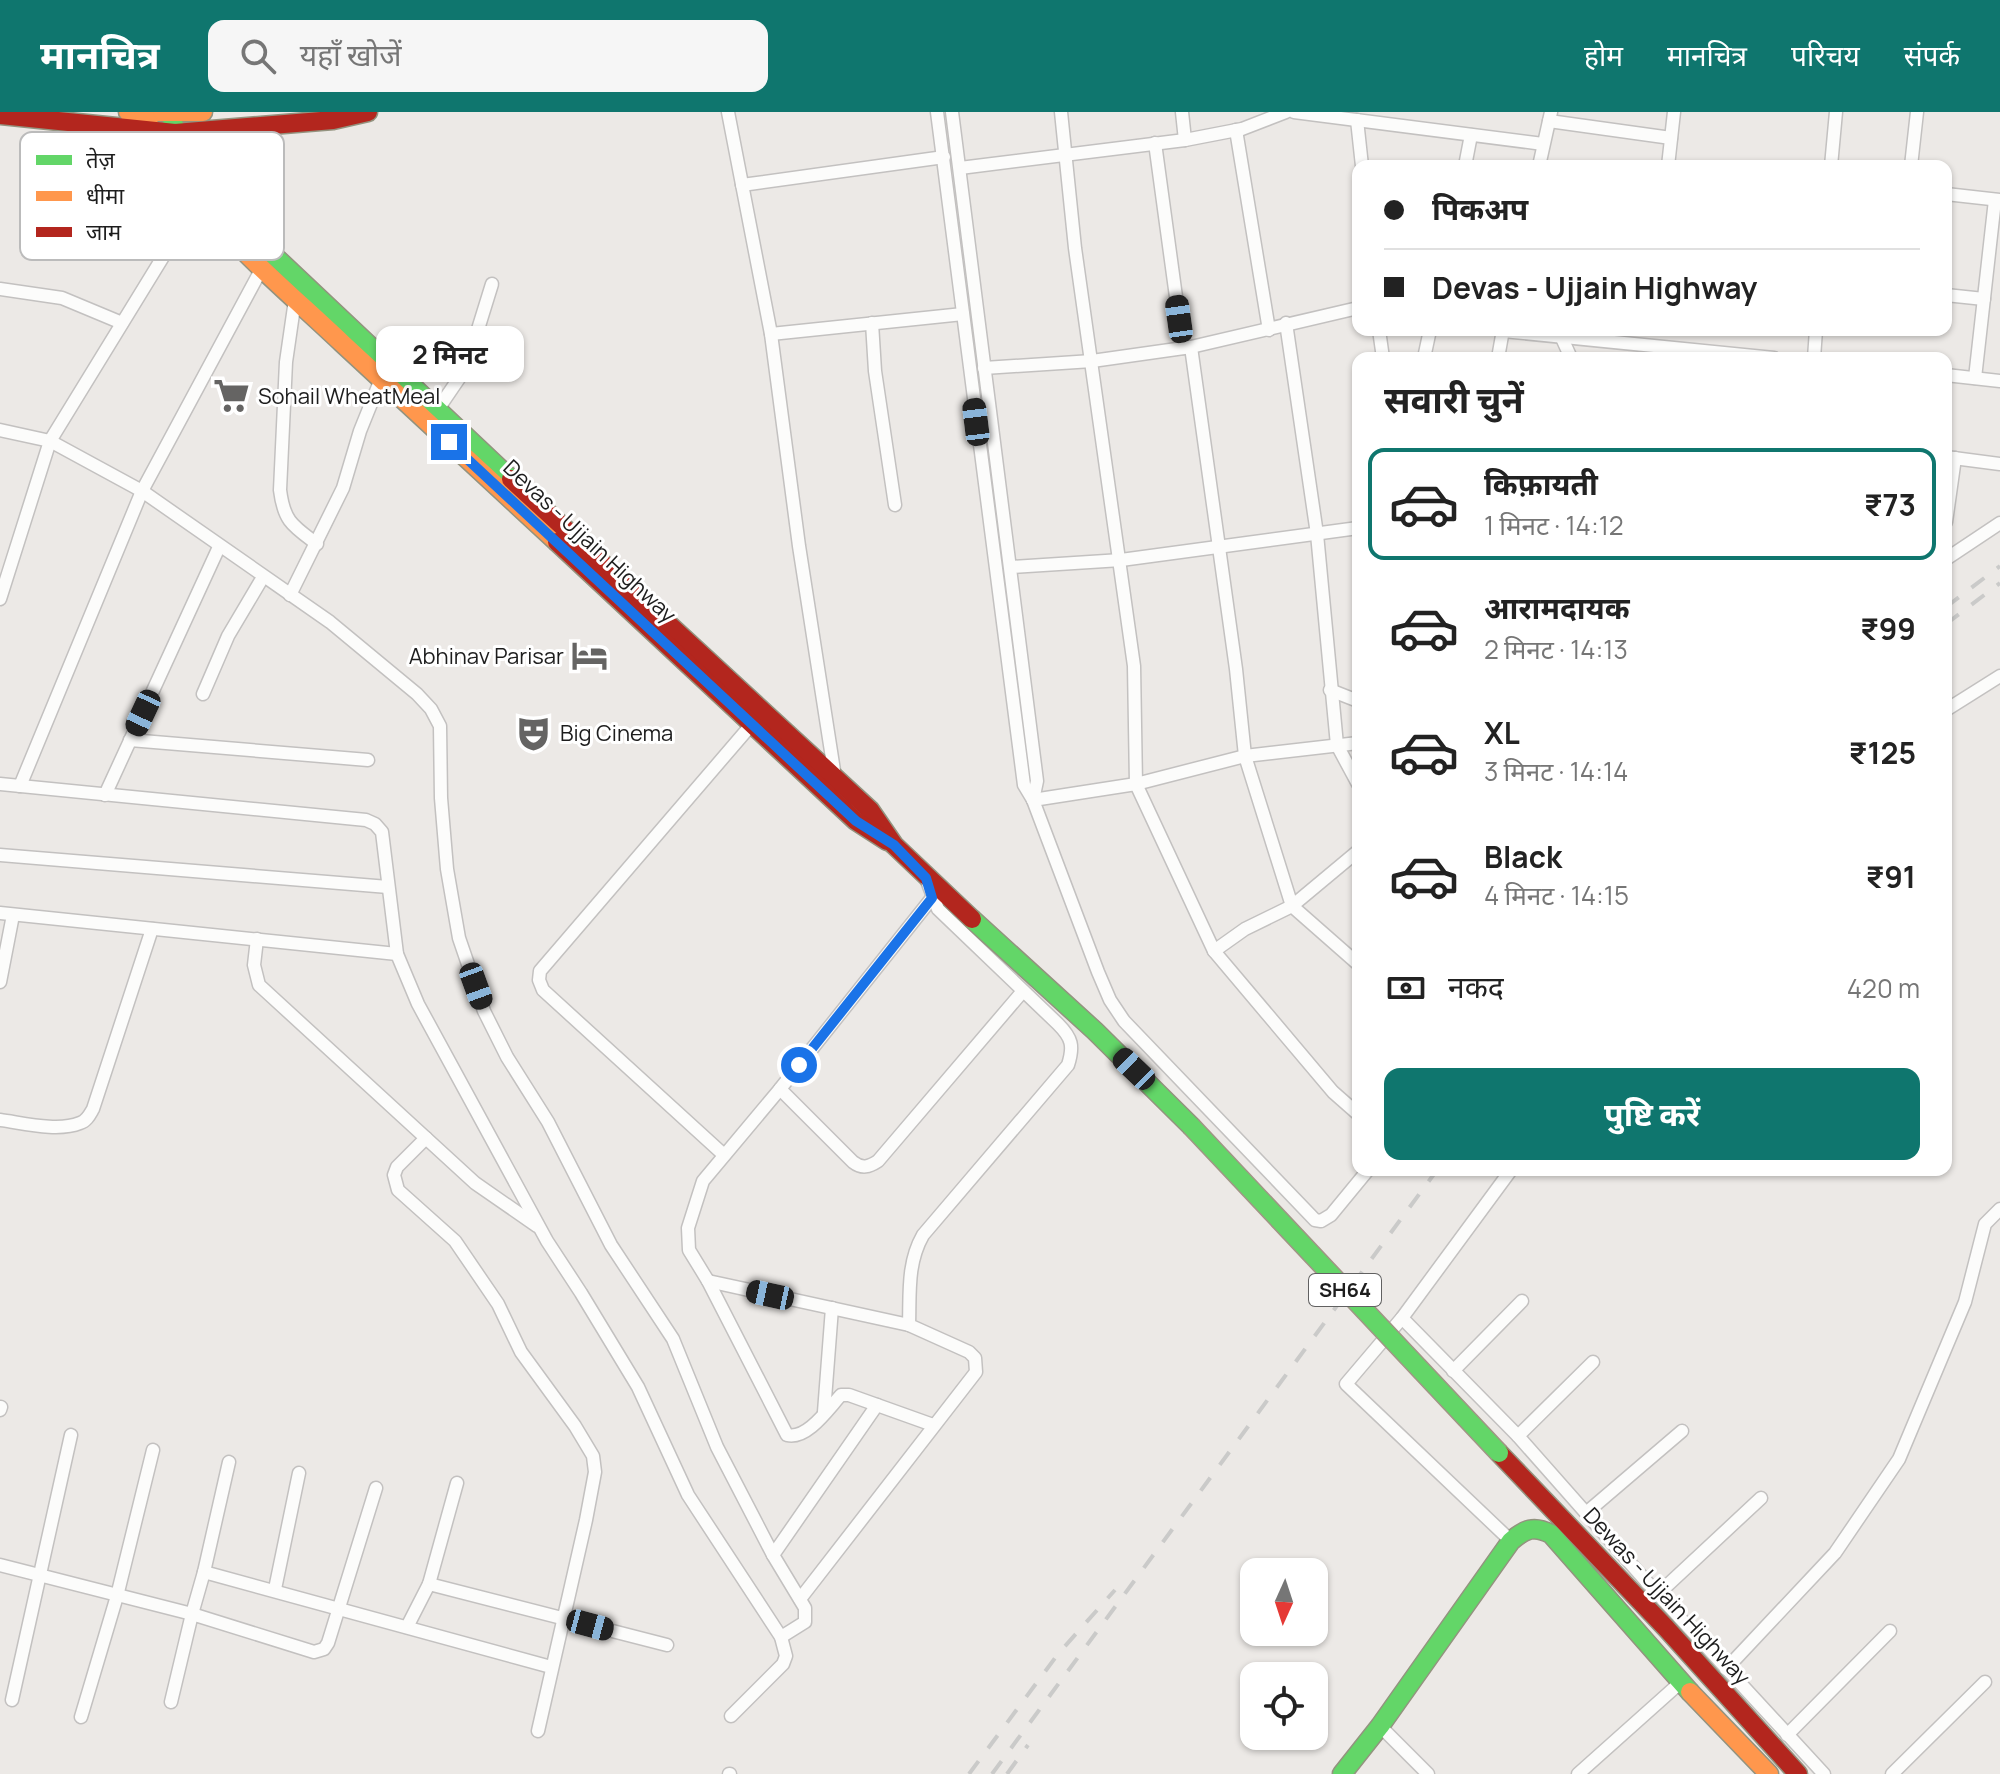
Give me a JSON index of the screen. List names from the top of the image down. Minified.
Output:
{"streets":{"main road":["Devas - Ujjain Highway","SH64","Dewas - Ujjain Highway"]},"crossings":[["Devas - Ujjain Highway","SH64"],["Devas - Ujjain Highway","Dewas - Ujjain Highway"]],"places":{"supermarket":["Sohail WheatMeal"],"hotel":["Abhinav Parisar"],"theatre":["Big Cinema"]},"legend":["तेज़","धीमा","जाम"],"north":"bottom","page":{"header":"मानचित्र","search":"यहाँ खोजें","nav":["होम","मानचित्र","परिचय","संपर्क"],"banner":["पिकअप","Devas - Ujjain Highway"],"bubble":"2 मिनट","heading":"सवारी चुनें","list":[{"name":"किफ़ायती","note":"1 मिनट · 14:12","value":"₹73"},{"name":"आरामदायक","note":"2 मिनट · 14:13","value":"₹99"},{"name":"XL","note":"3 मिनट · 14:14","value":"₹125"},{"name":"Black","note":"4 मिनट · 14:15","value":"₹91"}],"pay":["नकद","420 m"],"buttons":"पुष्टि करें"}}
